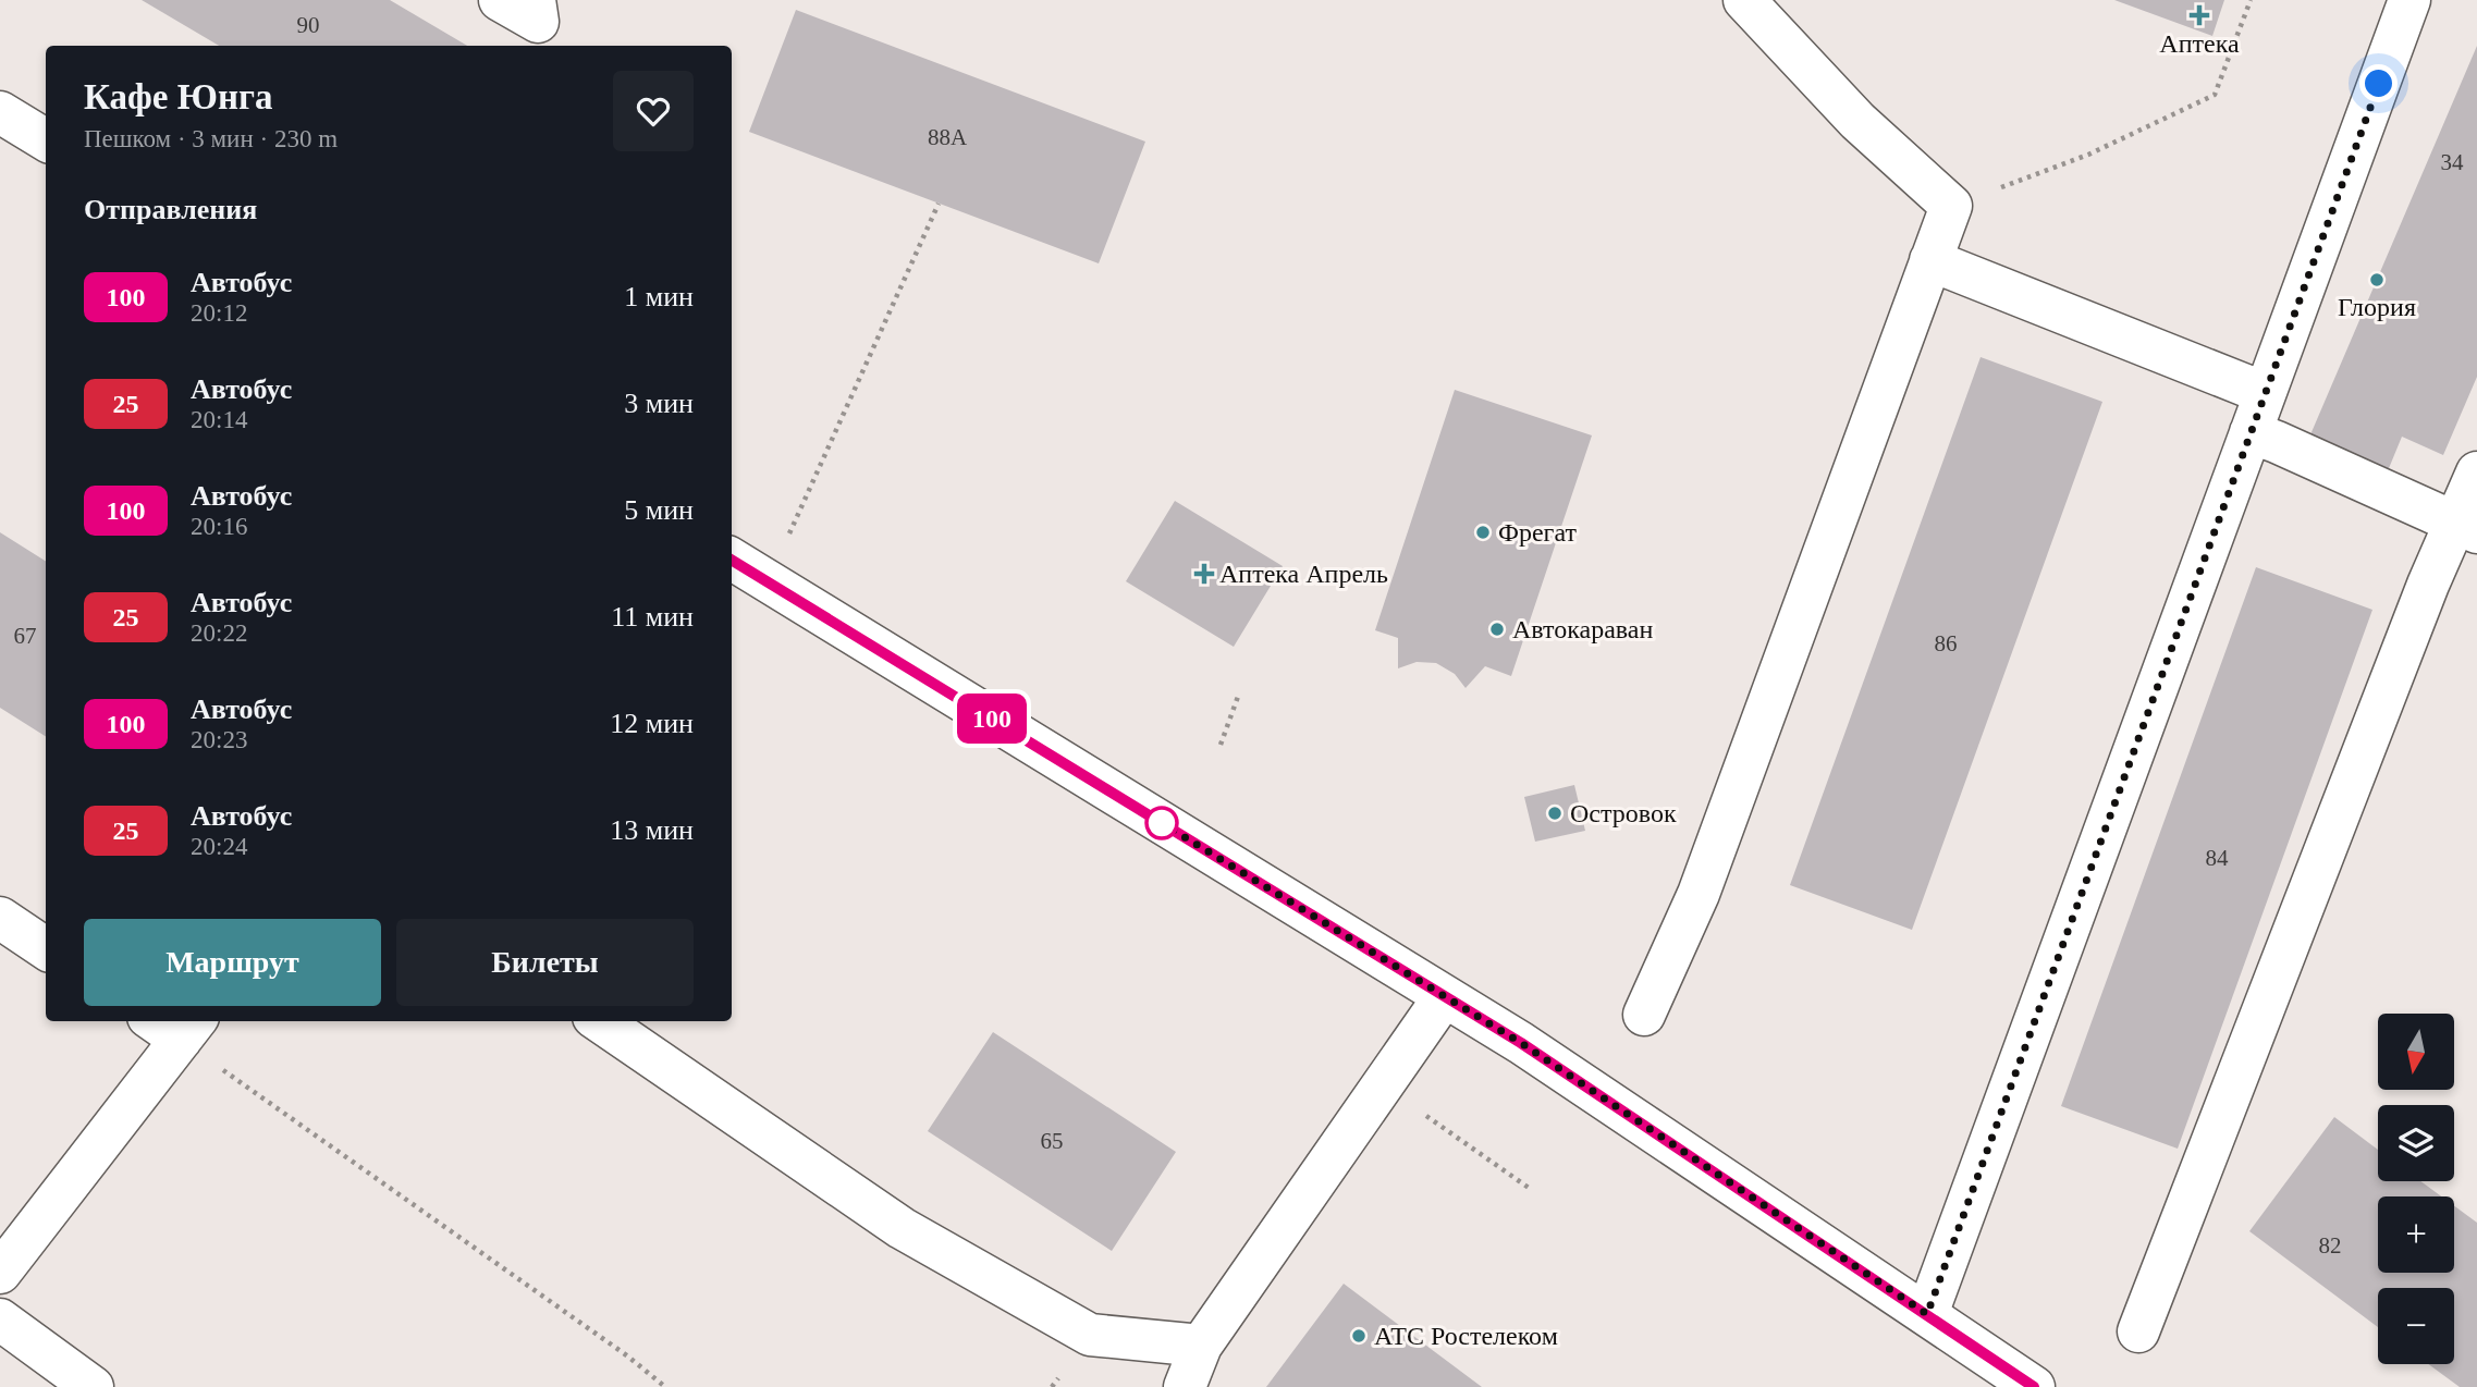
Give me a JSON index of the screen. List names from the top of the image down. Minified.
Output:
{"places":{"health":["Аптека","Аптека Апрель"],"other":["Глория","Фрегат","Автокараван","Островок","АТС Ростелеком"]},"lines":["bus line 100"],"house_numbers":["90","88А","34","67","86","84","65","82"],"north":"bottom","page":{"on_map":"100","heading":[["Кафе Юнга","Пешком · 3 мин · 230 m"],"Отправления"],"list":[{"mark":"100","name":"Автобус","note":"20:12","value":"1 мин"},{"mark":"25","name":"Автобус","note":"20:14","value":"3 мин"},{"mark":"100","name":"Автобус","note":"20:16","value":"5 мин"},{"mark":"25","name":"Автобус","note":"20:22","value":"11 мин"},{"mark":"100","name":"Автобус","note":"20:23","value":"12 мин"},{"mark":"25","name":"Автобус","note":"20:24","value":"13 мин"}],"buttons":["Маршрут","Билеты"],"map_buttons":["+","−"]}}
